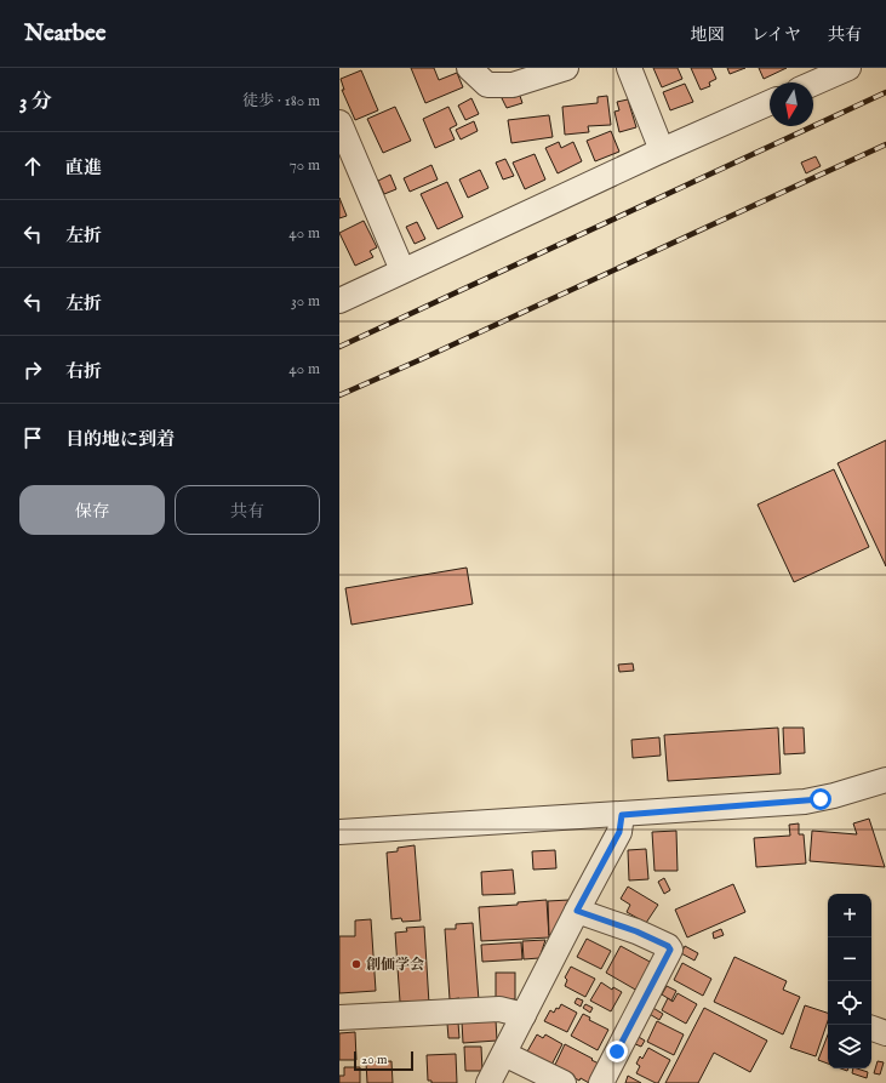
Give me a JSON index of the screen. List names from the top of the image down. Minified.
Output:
{"places":["創価学会"],"scale_bar":"20 m","north":"bottom","page":{"header":"Nearbee","nav":["地図","レイヤ","共有"],"heading":["3 分","徒歩 · 180 m"],"list":[["直進","70 m"],["左折","40 m"],["左折","30 m"],["右折","40 m"],"目的地に到着"],"buttons":["保存","共有"],"map_buttons":["+","−"],"scale":"20 m"}}
